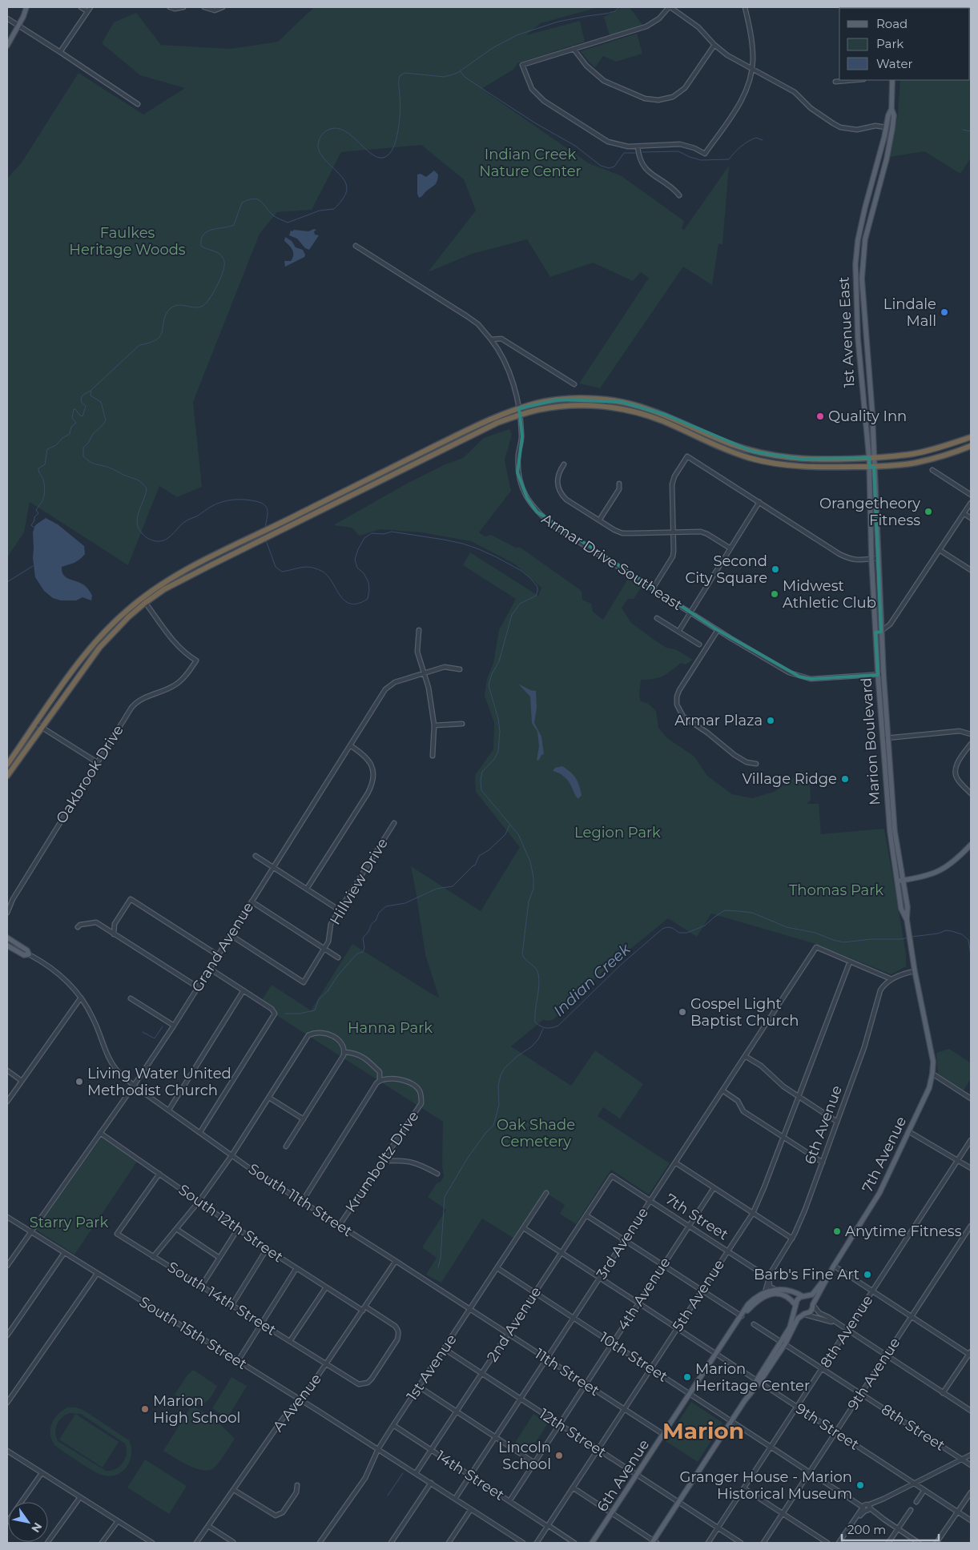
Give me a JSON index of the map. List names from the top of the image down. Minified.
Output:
{"streets":{"main road":["1st Avenue East","Marion Boulevard","6th Avenue","7th Avenue"],"street":["Armar Drive Southeast","Oakbrook Drive","Hillview Drive","Grand Avenue","Krumboltz Drive","South 11th Street","7th Street","South 12th Street","3rd Avenue","4th Avenue","5th Avenue","South 14th Street","2nd Avenue","8th Avenue","South 15th Street","10th Street","1st Avenue","11th Street","9th Avenue","A Avenue","9th Street","8th Street","12th Street","14th Street"]},"crossings":[["1st Avenue East","Marion Boulevard"],["Armar Drive Southeast","Marion Boulevard"],["Marion Boulevard","7th Avenue"],["Hillview Drive","Grand Avenue"],["Grand Avenue","South 11th Street"],["Grand Avenue","South 12th Street"],["Grand Avenue","South 15th Street"],["6th Avenue","7th Avenue"],["6th Avenue","7th Street"],["6th Avenue","10th Street"],["6th Avenue","11th Street"],["6th Avenue","9th Street"],["6th Avenue","12th Street"],["Krumboltz Drive","South 11th Street"],["South 11th Street","1st Avenue"],["South 11th Street","11th Street"],["South 11th Street","A Avenue"],["7th Street","3rd Avenue"],["7th Street","4th Avenue"],["7th Street","5th Avenue"],["7th Street","2nd Avenue"],["South 12th Street","South 14th Street"],["South 12th Street","A Avenue"],["3rd Avenue","5th Avenue"],["3rd Avenue","South 15th Street"],["3rd Avenue","10th Street"],["3rd Avenue","11th Street"],["3rd Avenue","9th Street"],["3rd Avenue","12th Street"],["3rd Avenue","14th Street"],["4th Avenue","10th Street"],["4th Avenue","11th Street"],["4th Avenue","9th Street"],["4th Avenue","12th Street"],["4th Avenue","14th Street"],["5th Avenue","10th Street"],["5th Avenue","11th Street"],["5th Avenue","9th Street"],["5th Avenue","12th Street"],["5th Avenue","14th Street"],["South 14th Street","A Avenue"],["2nd Avenue","South 15th Street"],["2nd Avenue","10th Street"],["2nd Avenue","11th Street"],["2nd Avenue","9th Street"],["2nd Avenue","12th Street"],["2nd Avenue","14th Street"],["8th Avenue","10th Street"],["8th Avenue","9th Street"],["8th Avenue","8th Street"],["8th Avenue","12th Street"],["South 15th Street","1st Avenue"],["South 15th Street","A Avenue"],["10th Street","1st Avenue"],["10th Street","9th Avenue"],["1st Avenue","11th Street"],["1st Avenue","9th Street"],["1st Avenue","12th Street"],["1st Avenue","14th Street"],["9th Avenue","9th Street"],["9th Avenue","8th Street"]],"districts":["Marion"],"water":["Indian Creek"],"parks":["Indian Creek Nature Center","Faulkes Heritage Woods","Legion Park","Thomas Park","Hanna Park","Oak Shade Cemetery","Starry Park"],"places":["Lindale Mall","Quality Inn","Orangetheory Fitness","Second City Square","Midwest Athletic Club","Armar Plaza","Village Ridge","Gospel Light Baptist Church","Living Water United Methodist Church","Anytime Fitness","Barb's Fine Art","Marion Heritage Center","Marion High School","Lincoln School","Granger House - Marion Historical Museum"],"legend":["Road","Park","Water"],"scale_bar":"200 m","north":"bottom right"}
